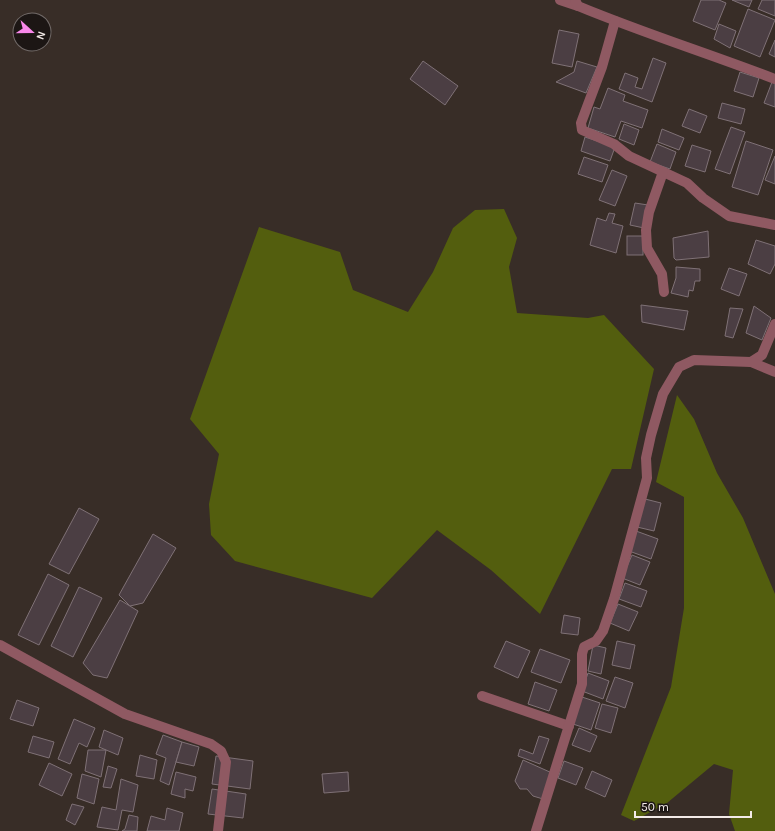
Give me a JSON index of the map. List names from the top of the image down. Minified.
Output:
{"scale_bar":"50 m","north":"right"}
